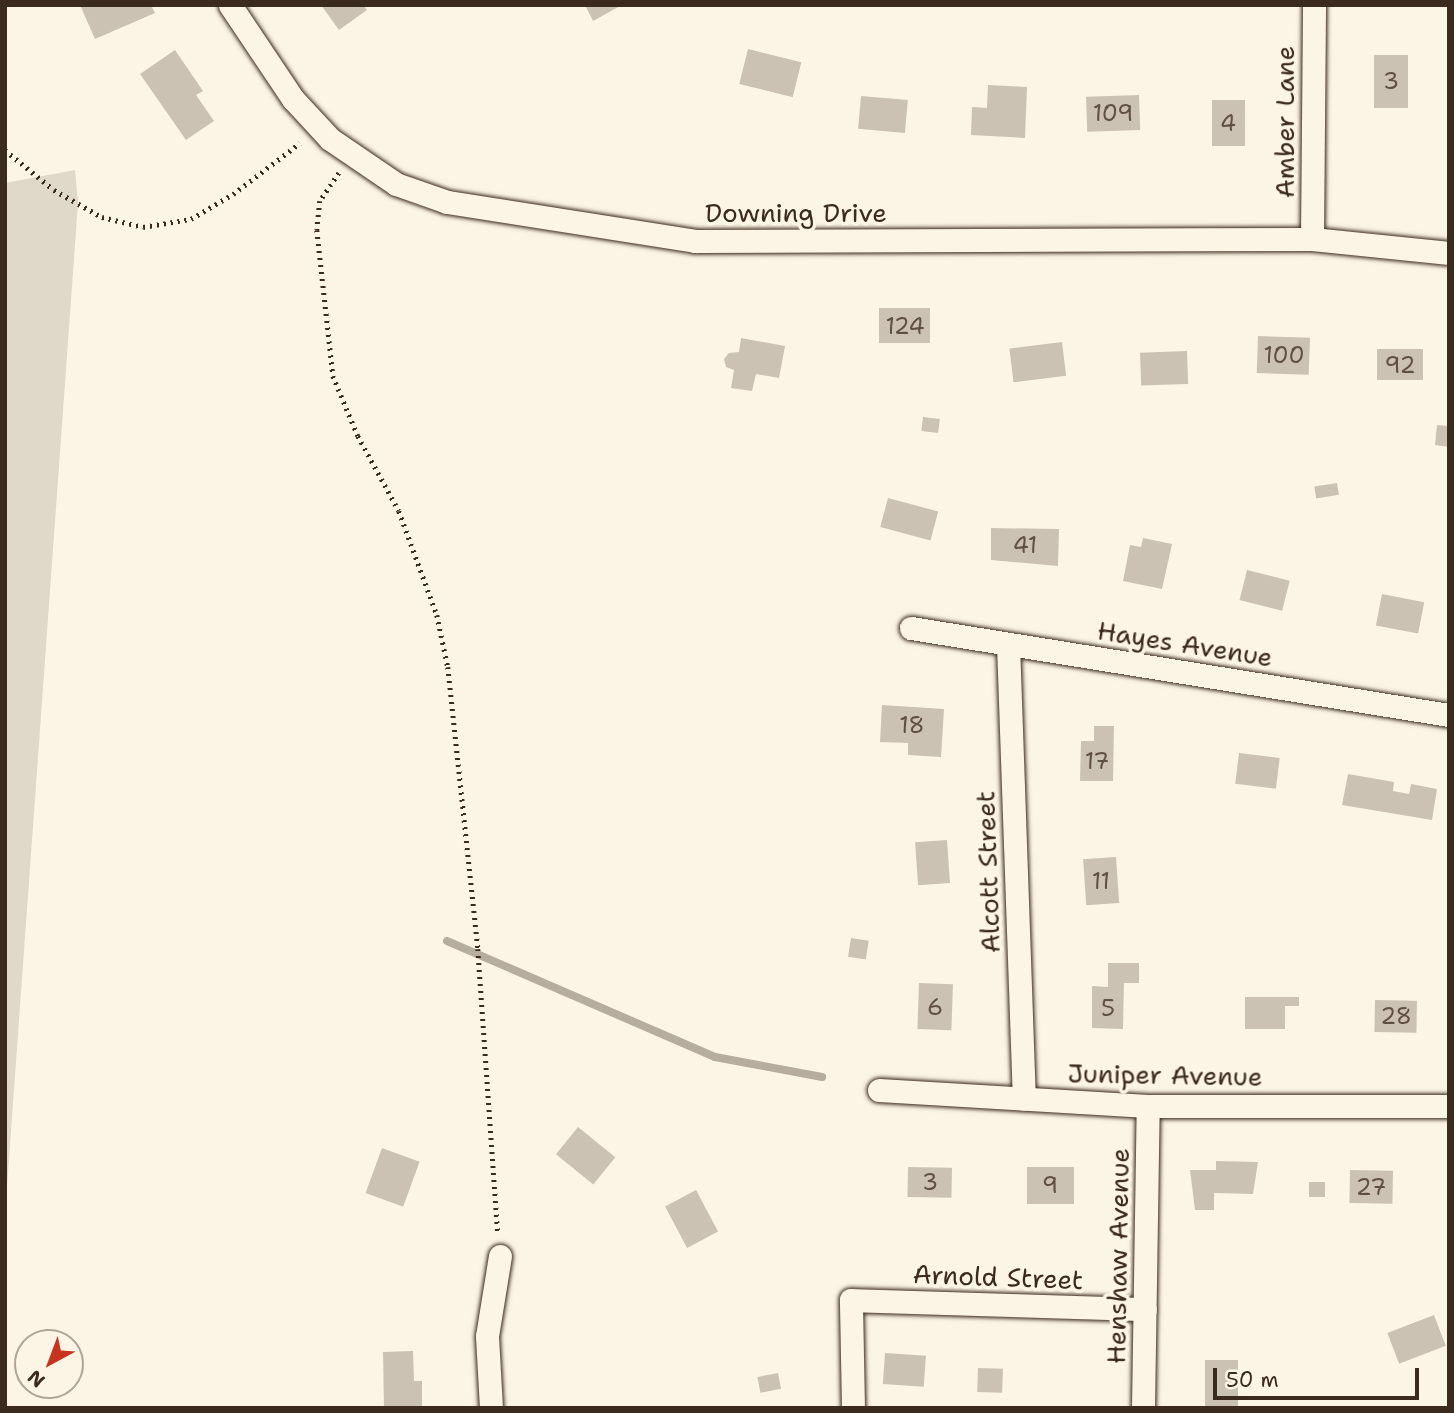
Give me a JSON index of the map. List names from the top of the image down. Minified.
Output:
{"streets":{"street":["Amber Lane","Downing Drive","Hayes Avenue","Alcott Street","Juniper Avenue","Henshaw Avenue","Arnold Street"]},"crossings":[["Amber Lane","Downing Drive"],["Hayes Avenue","Alcott Street"],["Alcott Street","Juniper Avenue"],["Juniper Avenue","Henshaw Avenue"],["Henshaw Avenue","Arnold Street"]],"house_numbers":["3","109","4","124","100","92","41","18","17","11","6","5","28","3","9","27"],"scale_bar":"50 m","north":"bottom left"}
